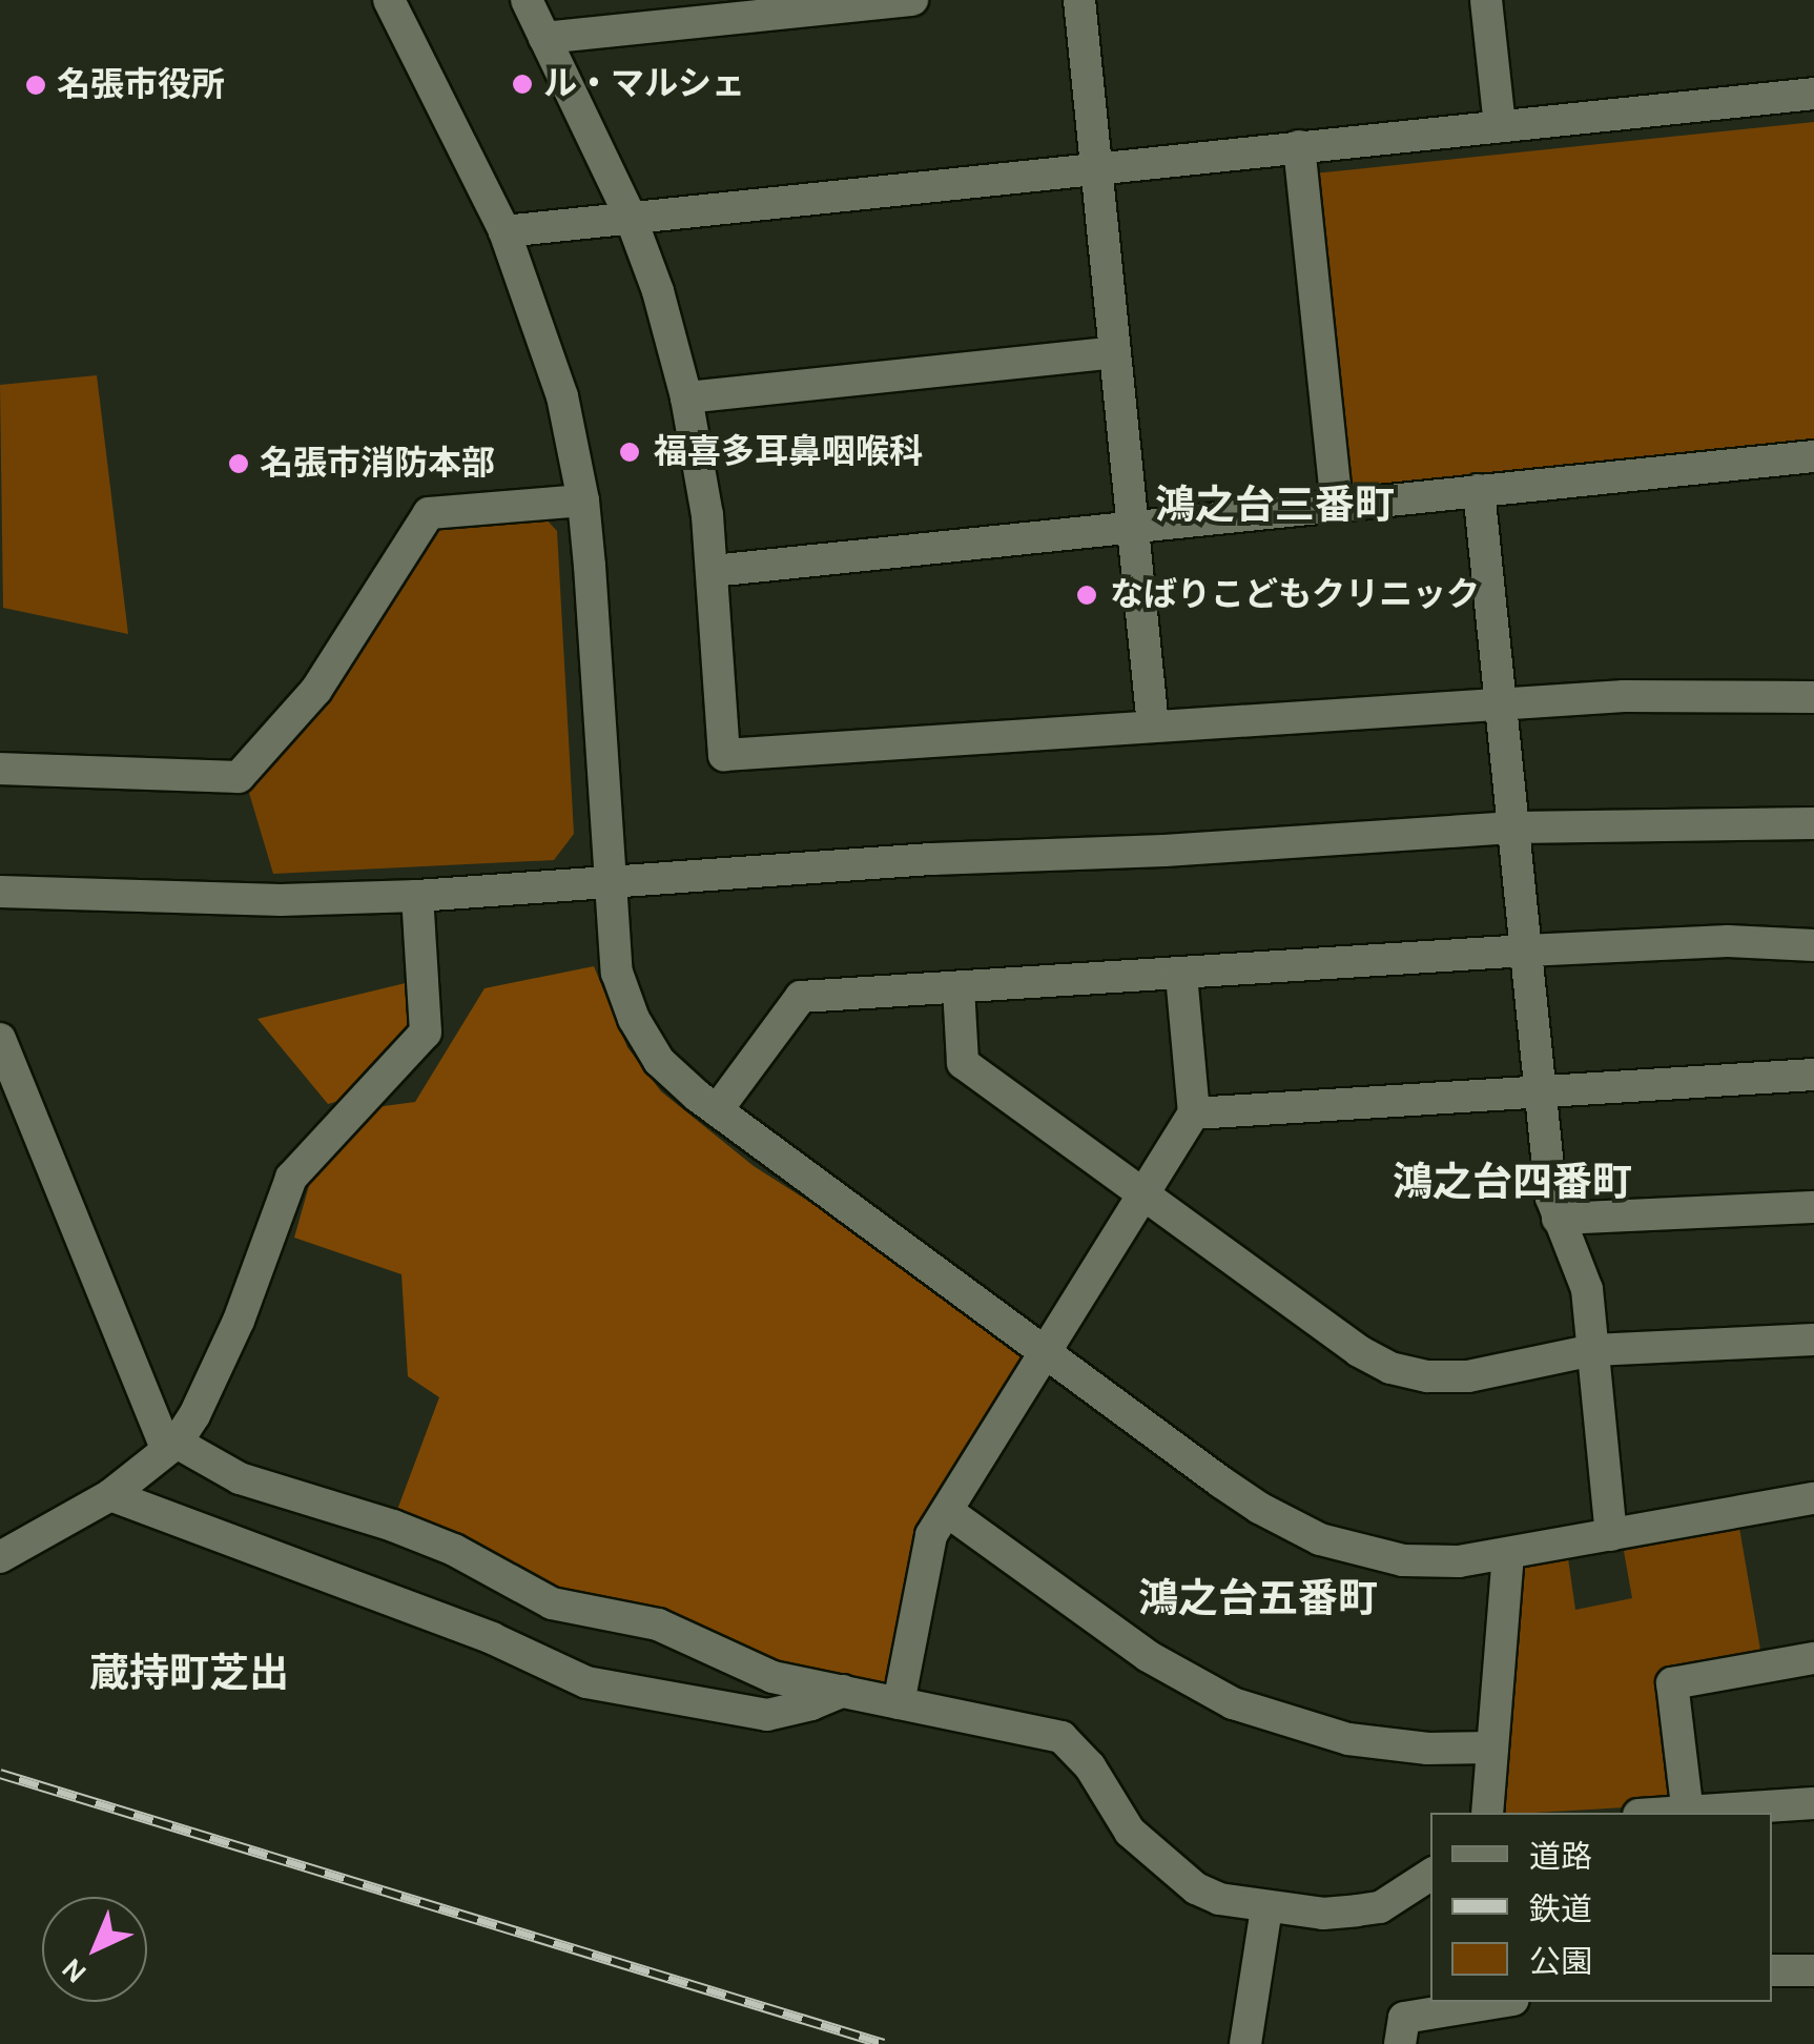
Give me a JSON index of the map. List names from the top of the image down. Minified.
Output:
{"districts":["鴻之台三番町","鴻之台四番町","鴻之台五番町","蔵持町芝出"],"places":["ル・マルシェ","名張市役所","福喜多耳鼻咽喉科","名張市消防本部","なばりこどもクリニック"],"legend":["道路","鉄道","公園"],"north":"bottom left"}
